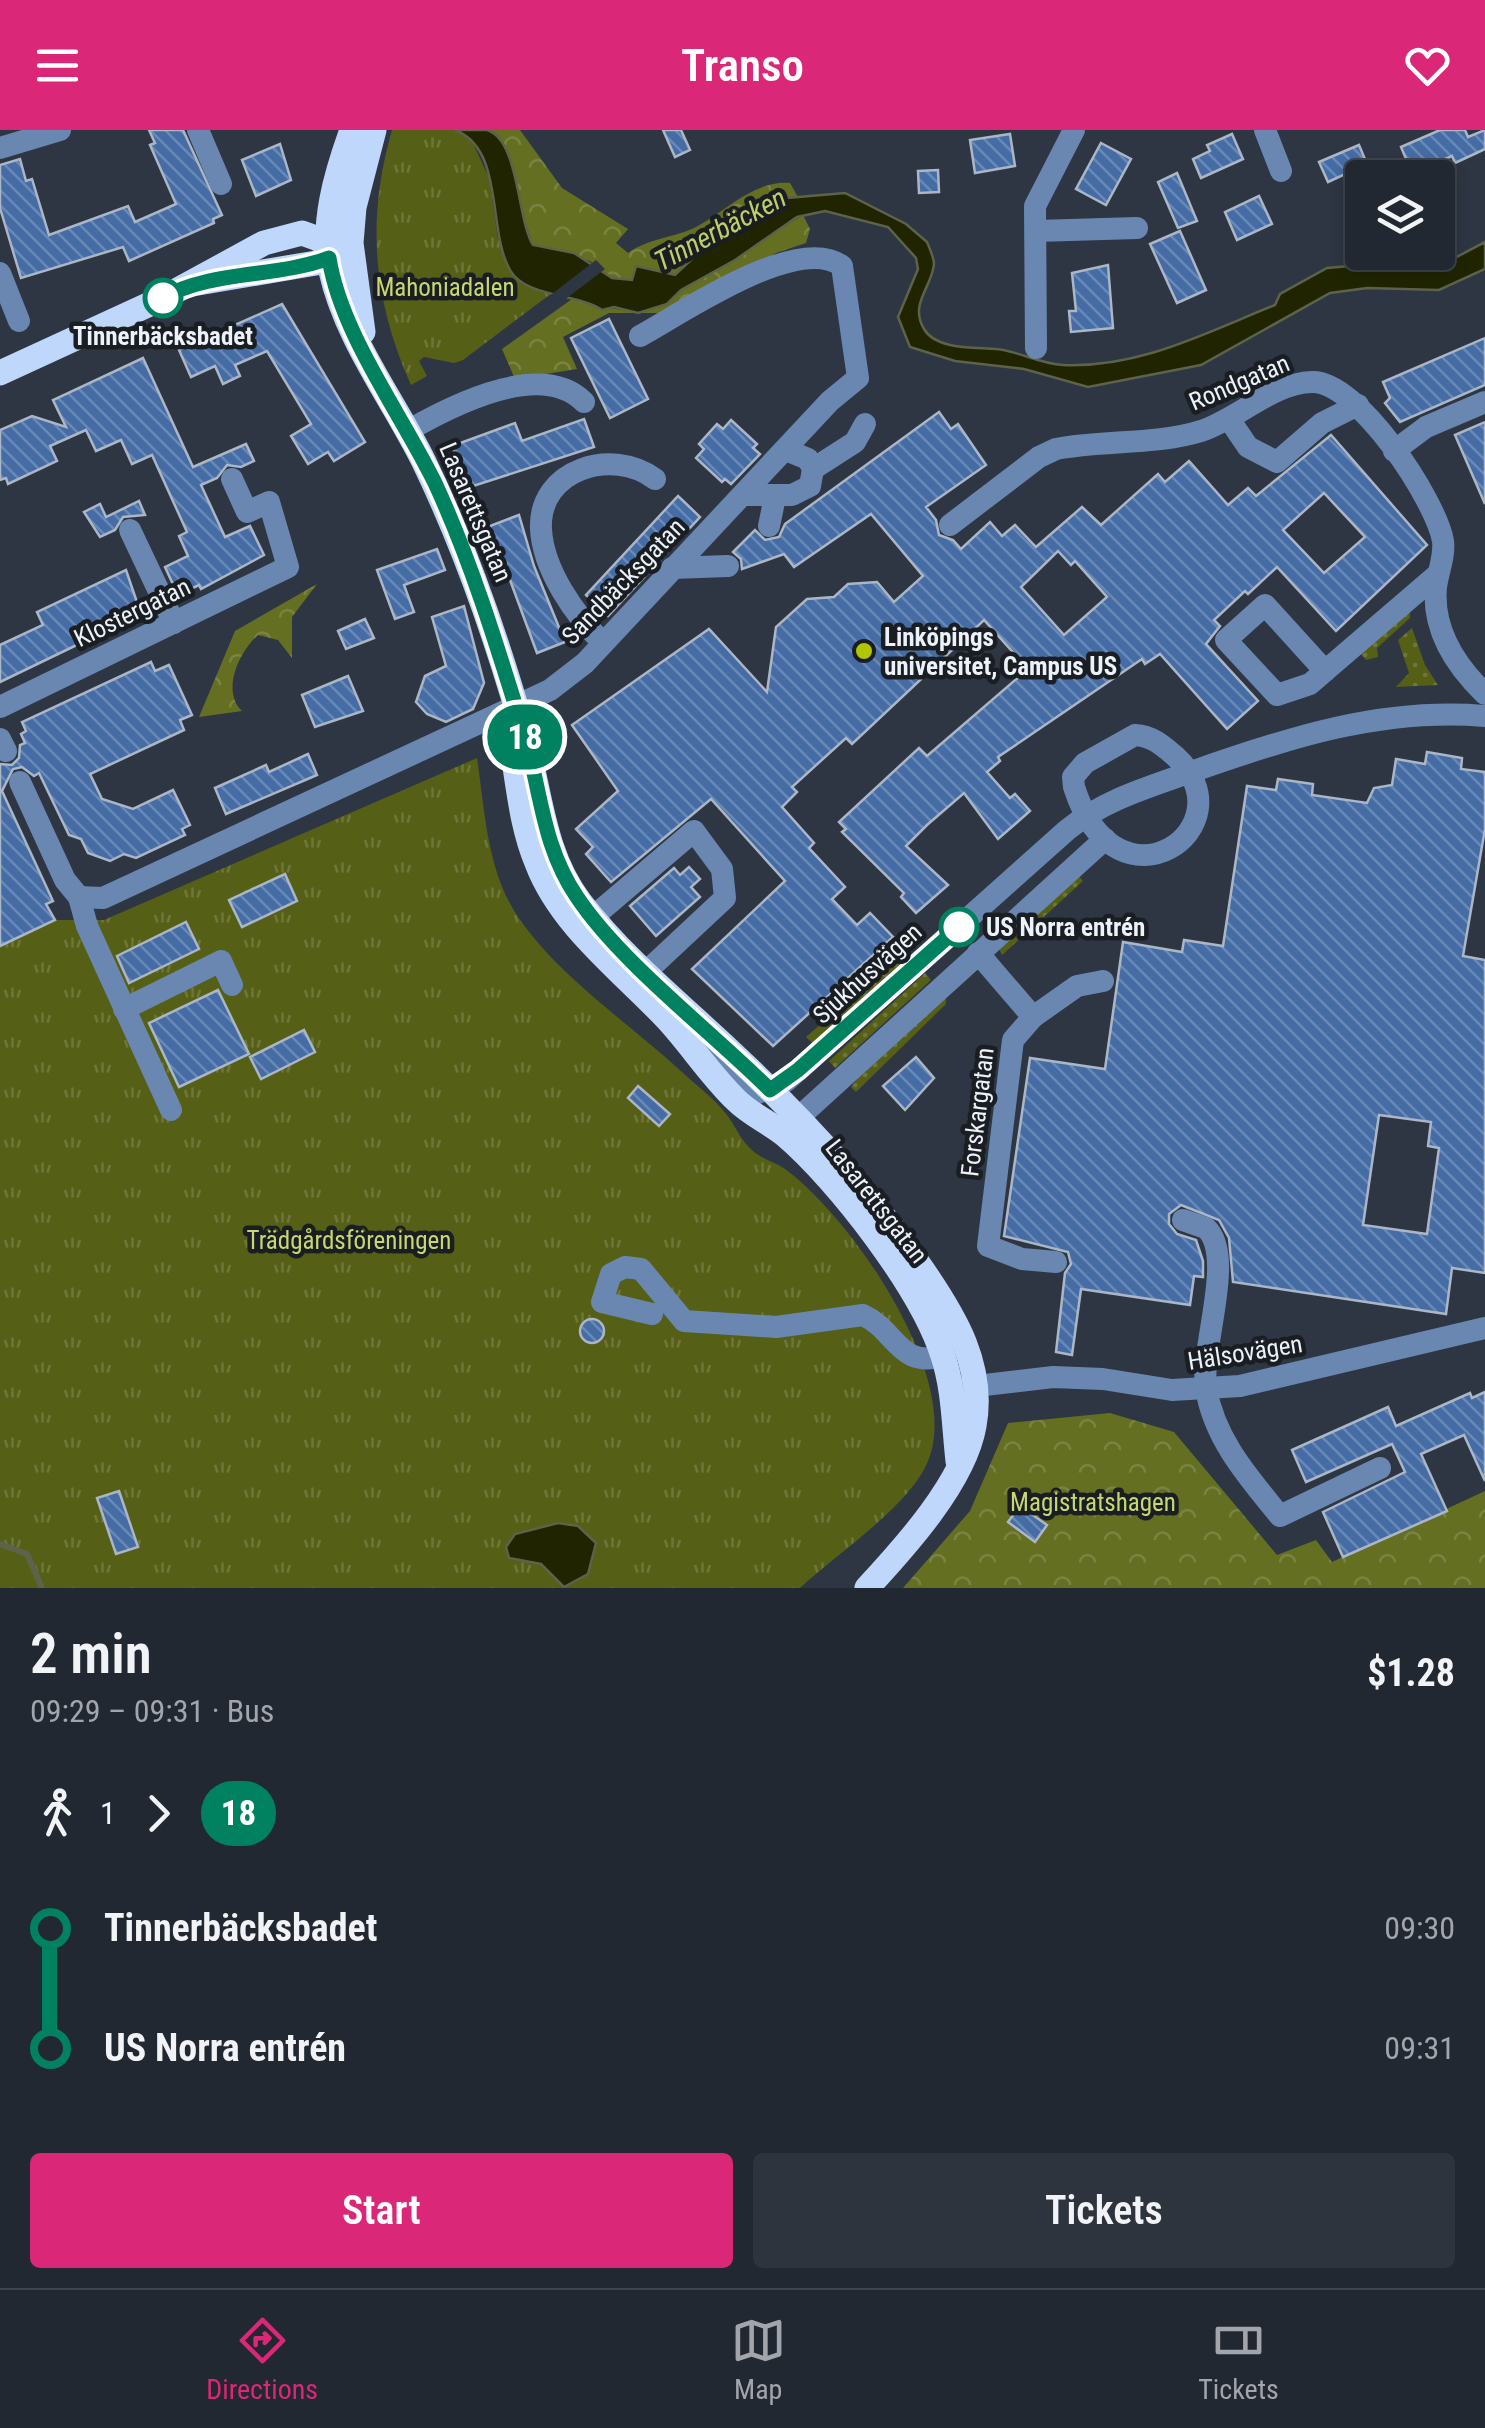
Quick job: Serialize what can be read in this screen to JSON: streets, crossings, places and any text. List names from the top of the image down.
{
  "streets": {
    "main road": ["Lasarettsgatan"],
    "street": [
      "Rondgatan",
      "Sandbäcksgatan",
      "Klostergatan",
      "Sjukhusvägen",
      "Forskargatan",
      "Hälsovägen"
    ]
  },
  "crossings": [
    ["Lasarettsgatan", "Sandbäcksgatan"],
    ["Lasarettsgatan", "Sjukhusvägen"],
    ["Lasarettsgatan", "Hälsovägen"]
  ],
  "water": ["Tinnerbäcken"],
  "parks": ["Mahoniadalen", "Trädgårdsföreningen", "Magistratshagen"],
  "places": ["Tinnerbäcksbadet", "Linköpings universitet, Campus US", "US Norra entrén"],
  "lines": ["bus line 18"],
  "page": {
    "header": "Transo",
    "on_map": "18",
    "heading": ["2 min", "09:29 – 09:31 · Bus", "$1.28"],
    "legs": ["1", "18"],
    "list": [
      {
        "name": "Tinnerbäcksbadet",
        "value": "09:30"
      },
      {
        "name": "US Norra entrén",
        "value": "09:31"
      }
    ],
    "buttons": ["Start", "Tickets"],
    "tabs": ["Directions", "Map", "Tickets"]
  }
}
